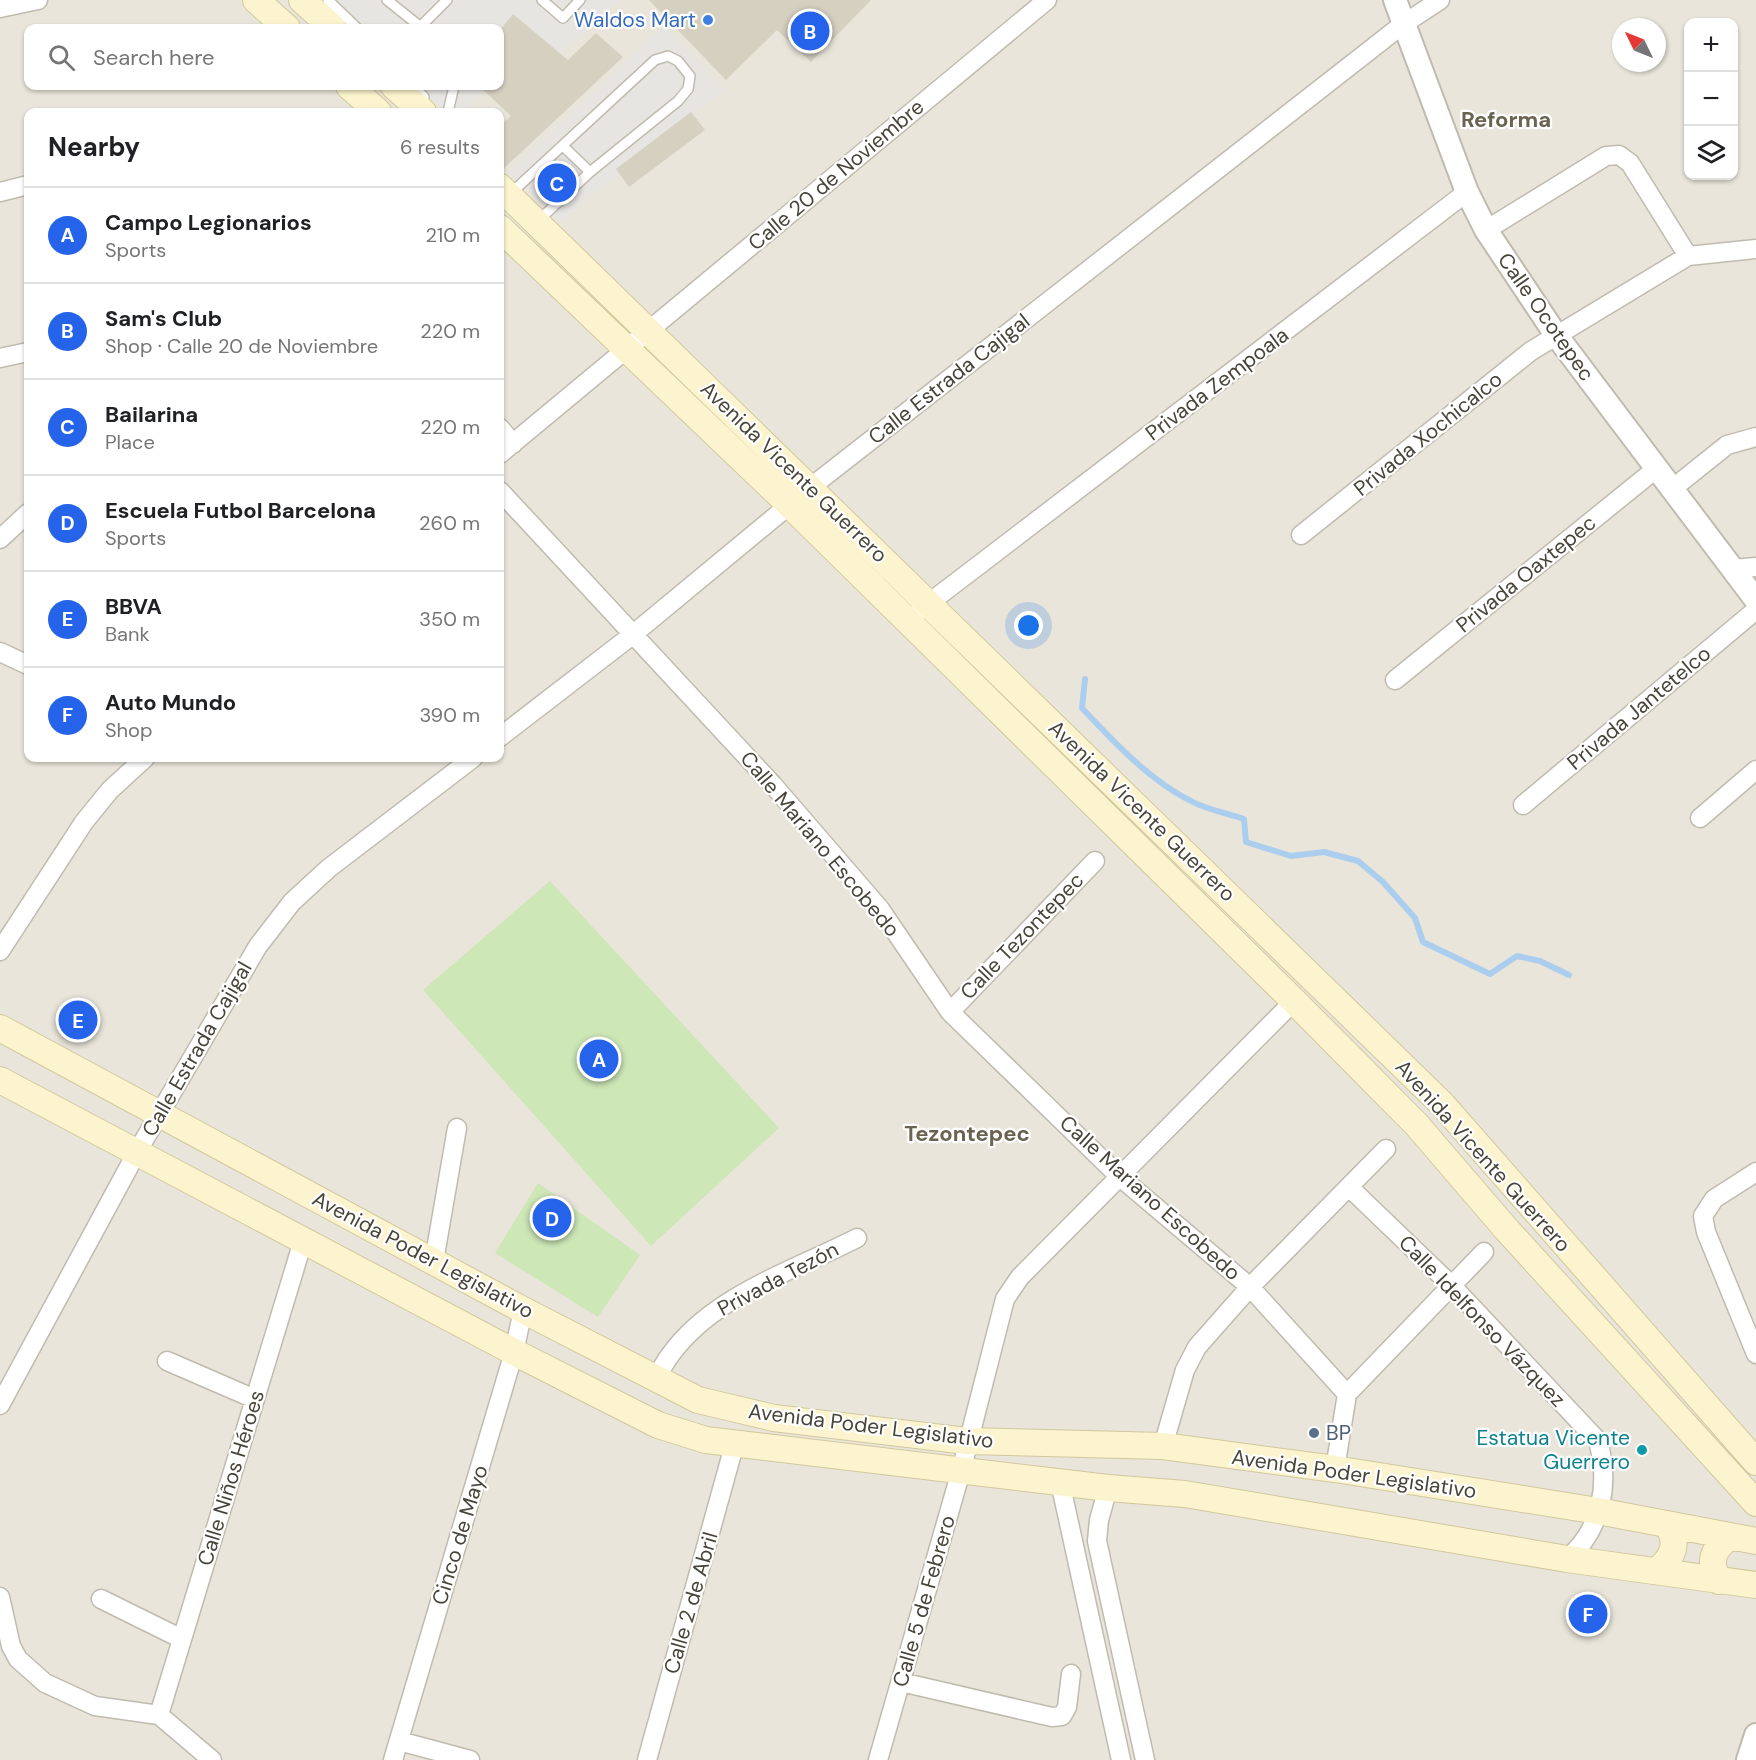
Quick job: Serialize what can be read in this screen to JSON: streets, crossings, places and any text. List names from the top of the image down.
{
  "streets": {
    "main road": ["Avenida Vicente Guerrero", "Avenida Poder Legislativo"],
    "street": [
      "Calle 20 de Noviembre",
      "Calle Ocotepec",
      "Calle Estrada Cajigal",
      "Privada Zempoala",
      "Privada Xochicalco",
      "Privada Oaxtepec",
      "Privada Jantetelco",
      "Calle Mariano Escobedo",
      "Calle Tezontepec",
      "Privada Tezón",
      "Calle Idelfonso Vázquez",
      "Calle Niños Héroes",
      "Cinco de Mayo",
      "Calle 5 de Febrero",
      "Calle 2 de Abril"
    ]
  },
  "crossings": [
    ["Calle 20 de Noviembre", "Avenida Vicente Guerrero"],
    ["Calle Ocotepec", "Calle Estrada Cajigal"],
    ["Calle Ocotepec", "Privada Zempoala"],
    ["Calle Ocotepec", "Privada Xochicalco"],
    ["Calle Ocotepec", "Privada Oaxtepec"],
    ["Calle Estrada Cajigal", "Avenida Vicente Guerrero"],
    ["Calle Estrada Cajigal", "Calle Mariano Escobedo"],
    ["Calle Estrada Cajigal", "Avenida Poder Legislativo"],
    ["Privada Zempoala", "Avenida Vicente Guerrero"],
    ["Avenida Vicente Guerrero", "Calle 5 de Febrero"],
    ["Calle Mariano Escobedo", "Calle Tezontepec"],
    ["Calle Mariano Escobedo", "Calle 5 de Febrero"],
    ["Avenida Poder Legislativo", "Privada Tezón"],
    ["Avenida Poder Legislativo", "Calle Idelfonso Vázquez"],
    ["Avenida Poder Legislativo", "Calle Niños Héroes"],
    ["Avenida Poder Legislativo", "Cinco de Mayo"],
    ["Avenida Poder Legislativo", "Calle 5 de Febrero"],
    ["Avenida Poder Legislativo", "Calle 2 de Abril"]
  ],
  "districts": ["Reforma", "Tezontepec"],
  "places": ["Waldos Mart", "BP", "Estatua Vicente Guerrero"],
  "north": "top left",
  "page": {
    "pins": [
      "B",
      "C",
      "E",
      "A",
      "D",
      "F"
    ],
    "map_buttons": ["+", "−"],
    "search": "Search here",
    "heading": ["Nearby", "6 results"],
    "list": [
      {
        "mark": "A",
        "name": "Campo Legionarios",
        "note": "Sports",
        "value": "210 m"
      },
      {
        "mark": "B",
        "name": "Sam's Club",
        "note": "Shop · Calle 20 de Noviembre",
        "value": "220 m"
      },
      {
        "mark": "C",
        "name": "Bailarina",
        "note": "Place",
        "value": "220 m"
      },
      {
        "mark": "D",
        "name": "Escuela Futbol Barcelona",
        "note": "Sports",
        "value": "260 m"
      },
      {
        "mark": "E",
        "name": "BBVA",
        "note": "Bank",
        "value": "350 m"
      },
      {
        "mark": "F",
        "name": "Auto Mundo",
        "note": "Shop",
        "value": "390 m"
      }
    ]
  }
}
